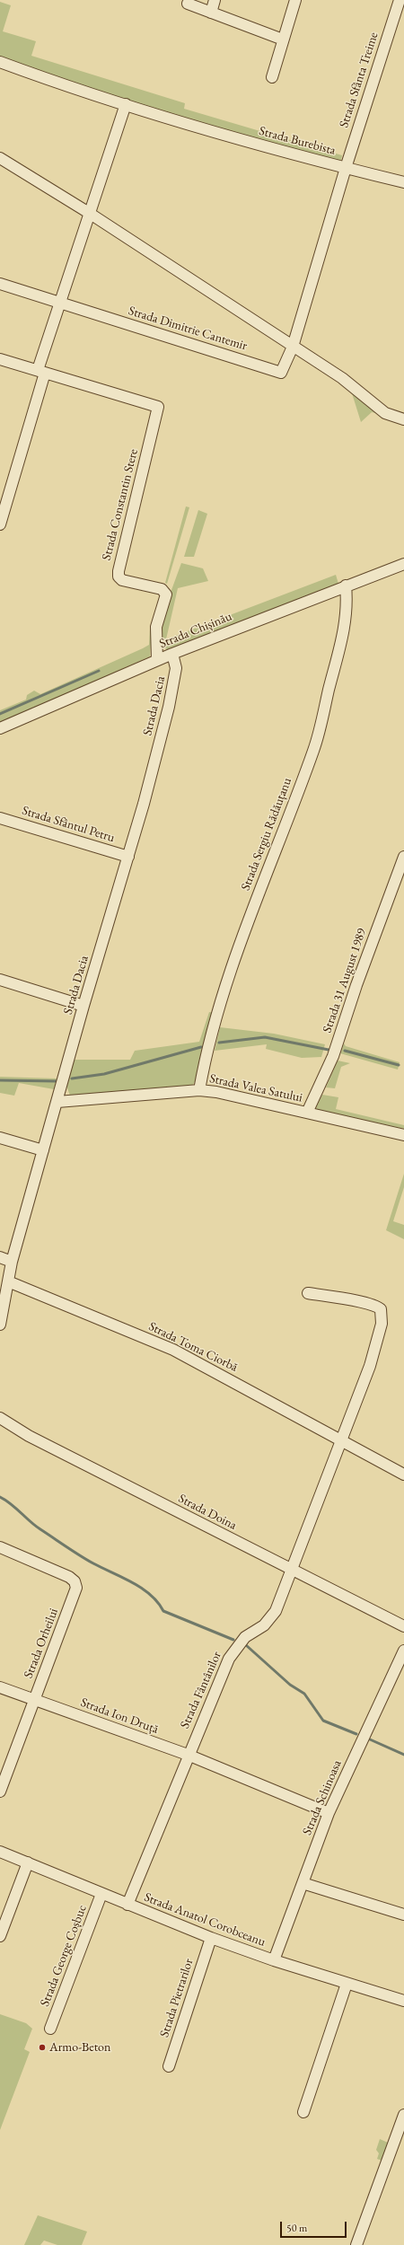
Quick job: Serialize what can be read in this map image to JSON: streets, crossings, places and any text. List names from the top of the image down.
{
  "streets": {
    "street": [
      "Strada Sfânta Treime",
      "Strada Burebista",
      "Strada Dimitrie Cantemir",
      "Strada Constantin Stere",
      "Strada Chișinău",
      "Strada Dacia",
      "Strada Sfântul Petru",
      "Strada Sergiu Rădăuțanu",
      "Strada 31 August 1989",
      "Strada Valea Satului",
      "Strada Toma Ciorbă",
      "Strada Doina",
      "Strada Orheilui",
      "Strada Fântânilor",
      "Strada Ion Druță",
      "Strada Schinoasa",
      "Strada Anatol Corobceanu",
      "Strada George Coșbuc",
      "Strada Pietrarilor"
    ]
  },
  "crossings": [
    ["Strada Sfânta Treime", "Strada Burebista"],
    ["Strada Burebista", "Strada Dimitrie Cantemir"],
    ["Strada Constantin Stere", "Strada Chișinău"],
    ["Strada Chișinău", "Strada Dacia"],
    ["Strada Chișinău", "Strada Sergiu Rădăuțanu"],
    ["Strada Dacia", "Strada Sfântul Petru"],
    ["Strada Dacia", "Strada Valea Satului"],
    ["Strada Dacia", "Strada Toma Ciorbă"],
    ["Strada Sergiu Rădăuțanu", "Strada Valea Satului"],
    ["Strada 31 August 1989", "Strada Valea Satului"],
    ["Strada Toma Ciorbă", "Strada Fântânilor"],
    ["Strada Doina", "Strada Fântânilor"],
    ["Strada Orheilui", "Strada Ion Druță"],
    ["Strada Fântânilor", "Strada Ion Druță"],
    ["Strada Fântânilor", "Strada Anatol Corobceanu"],
    ["Strada Ion Druță", "Strada Schinoasa"],
    ["Strada Schinoasa", "Strada Anatol Corobceanu"],
    ["Strada Anatol Corobceanu", "Strada George Coșbuc"],
    ["Strada Anatol Corobceanu", "Strada Pietrarilor"]
  ],
  "places": ["Armo-Beton"],
  "scale_bar": "50 m"
}
